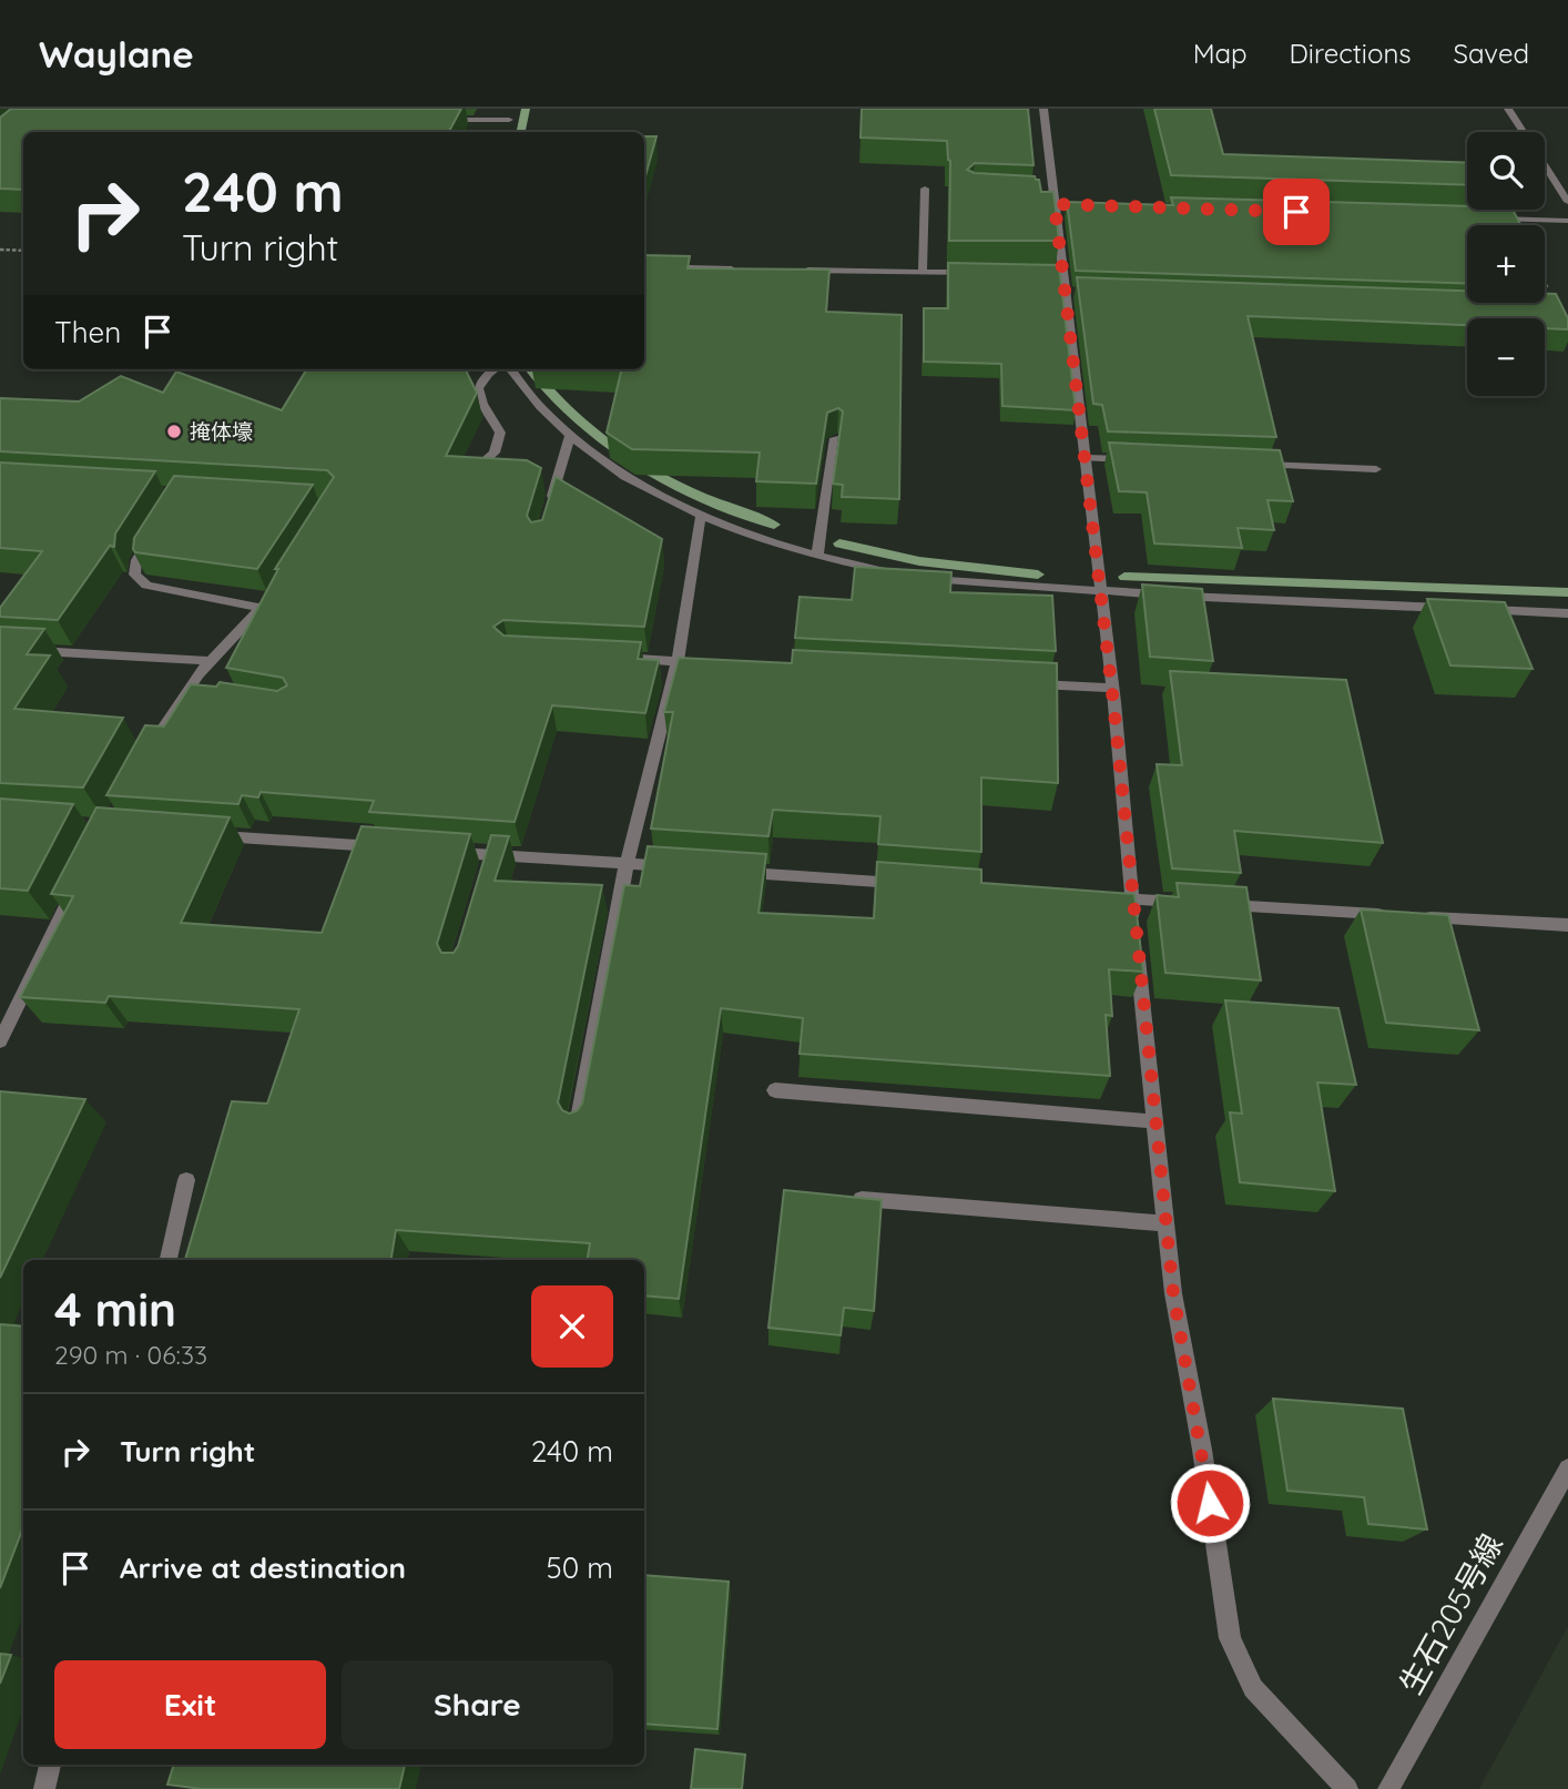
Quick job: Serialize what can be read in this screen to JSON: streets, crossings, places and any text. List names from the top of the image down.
{
  "streets": {
    "street": ["生石205号線"]
  },
  "places": ["掩体壕"],
  "page": {
    "header": "Waylane",
    "nav": ["Map", "Directions", "Saved"],
    "map_buttons": ["+", "−"],
    "turn": ["240 m", "Turn right"],
    "then": "Then",
    "heading": ["4 min", "290 m · 06:33"],
    "list": [
      {
        "name": "Turn right",
        "value": "240 m"
      },
      {
        "name": "Arrive at destination",
        "value": "50 m"
      }
    ],
    "buttons": ["Exit", "Share"]
  }
}
